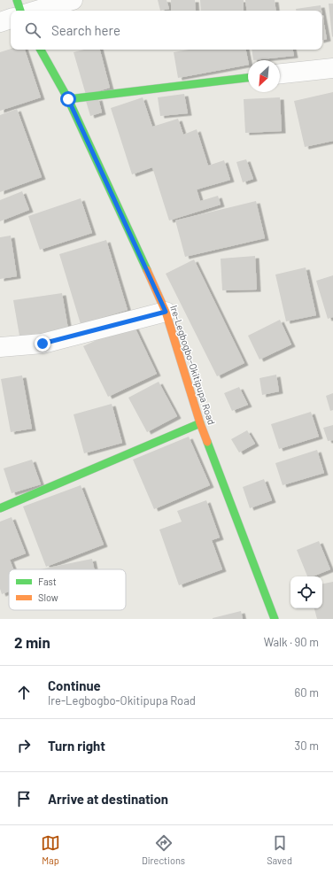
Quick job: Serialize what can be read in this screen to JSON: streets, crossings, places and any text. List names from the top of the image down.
{
  "streets": {
    "street": ["Ire-Legbogbo-Okitipupa Road"]
  },
  "legend": ["Fast", "Slow"],
  "north": "bottom left",
  "page": {
    "search": "Search here",
    "heading": ["2 min", "Walk · 90 m"],
    "list": [
      ["Continue", "Ire-Legbogbo-Okitipupa Road", "60 m"],
      ["Turn right", "30 m"],
      "Arrive at destination"
    ],
    "nav": ["Map", "Directions", "Saved"]
  }
}
